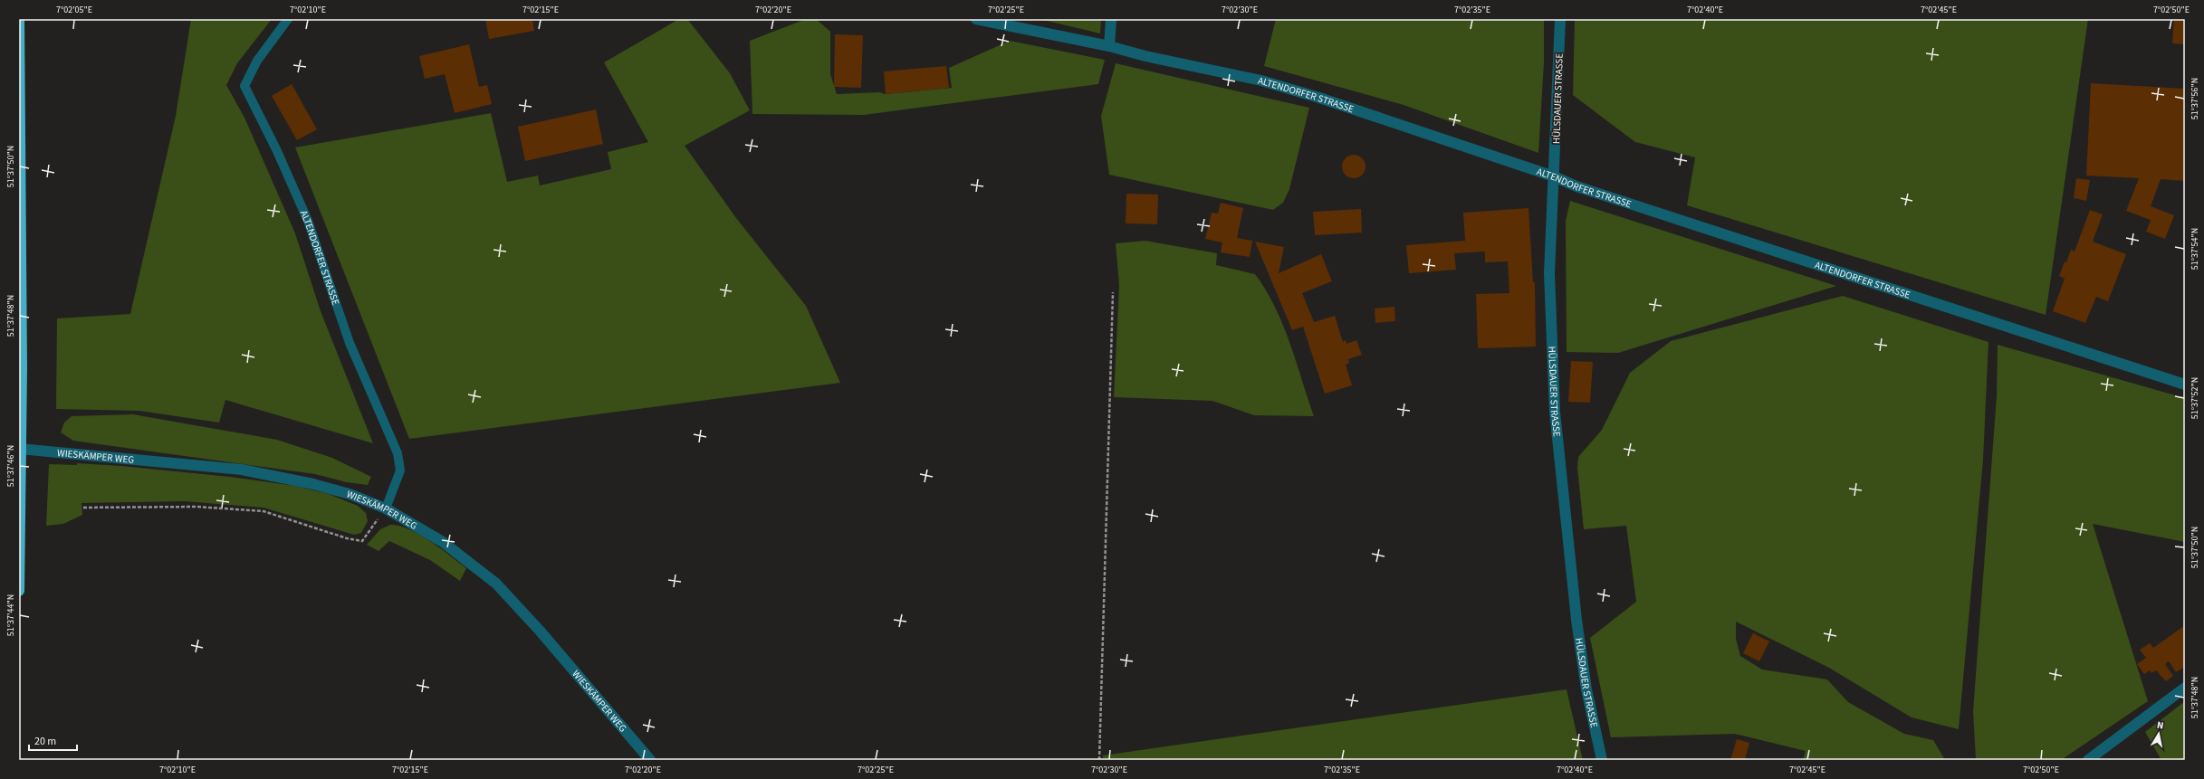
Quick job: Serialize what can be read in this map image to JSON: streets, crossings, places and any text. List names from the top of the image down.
{
  "streets": {
    "street": ["ALTENDORFER STRASSE", "HÜLSDAUER STRASSE", "WIESKÄMPER WEG"]
  },
  "crossings": [
    ["ALTENDORFER STRASSE", "HÜLSDAUER STRASSE"],
    ["ALTENDORFER STRASSE", "WIESKÄMPER WEG"]
  ],
  "scale_bar": "20 m",
  "north": "top",
  "coordinates": [
    "7°02'05\"E",
    "7°02'10\"E",
    "7°02'15\"E",
    "7°02'20\"E",
    "7°02'25\"E",
    "7°02'30\"E",
    "7°02'35\"E",
    "7°02'40\"E",
    "7°02'45\"E",
    "7°02'50\"E",
    "51°37'56\"N",
    "51°37'50\"N",
    "51°37'54\"N",
    "51°37'48\"N",
    "51°37'52\"N",
    "51°37'46\"N",
    "51°37'44\"N"
  ]
}
